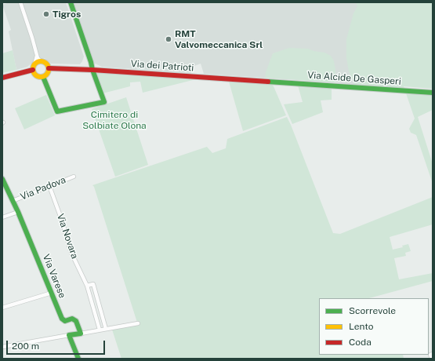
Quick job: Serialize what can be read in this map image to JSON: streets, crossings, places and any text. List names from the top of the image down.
{
  "streets": {
    "street": [
      "Via dei Patrioti",
      "Via Alcide De Gasperi",
      "Via Padova",
      "Via Novara",
      "Via Varese"
    ]
  },
  "crossings": [
    ["Via dei Patrioti", "Via Alcide De Gasperi"],
    ["Via Padova", "Via Novara"],
    ["Via Padova", "Via Varese"]
  ],
  "parks": ["Cimitero di Solbiate Olona"],
  "places": ["Tigros", "RMT Valvomeccanica Srl"],
  "legend": ["Scorrevole", "Lento", "Coda"],
  "scale_bar": "200 m"
}
